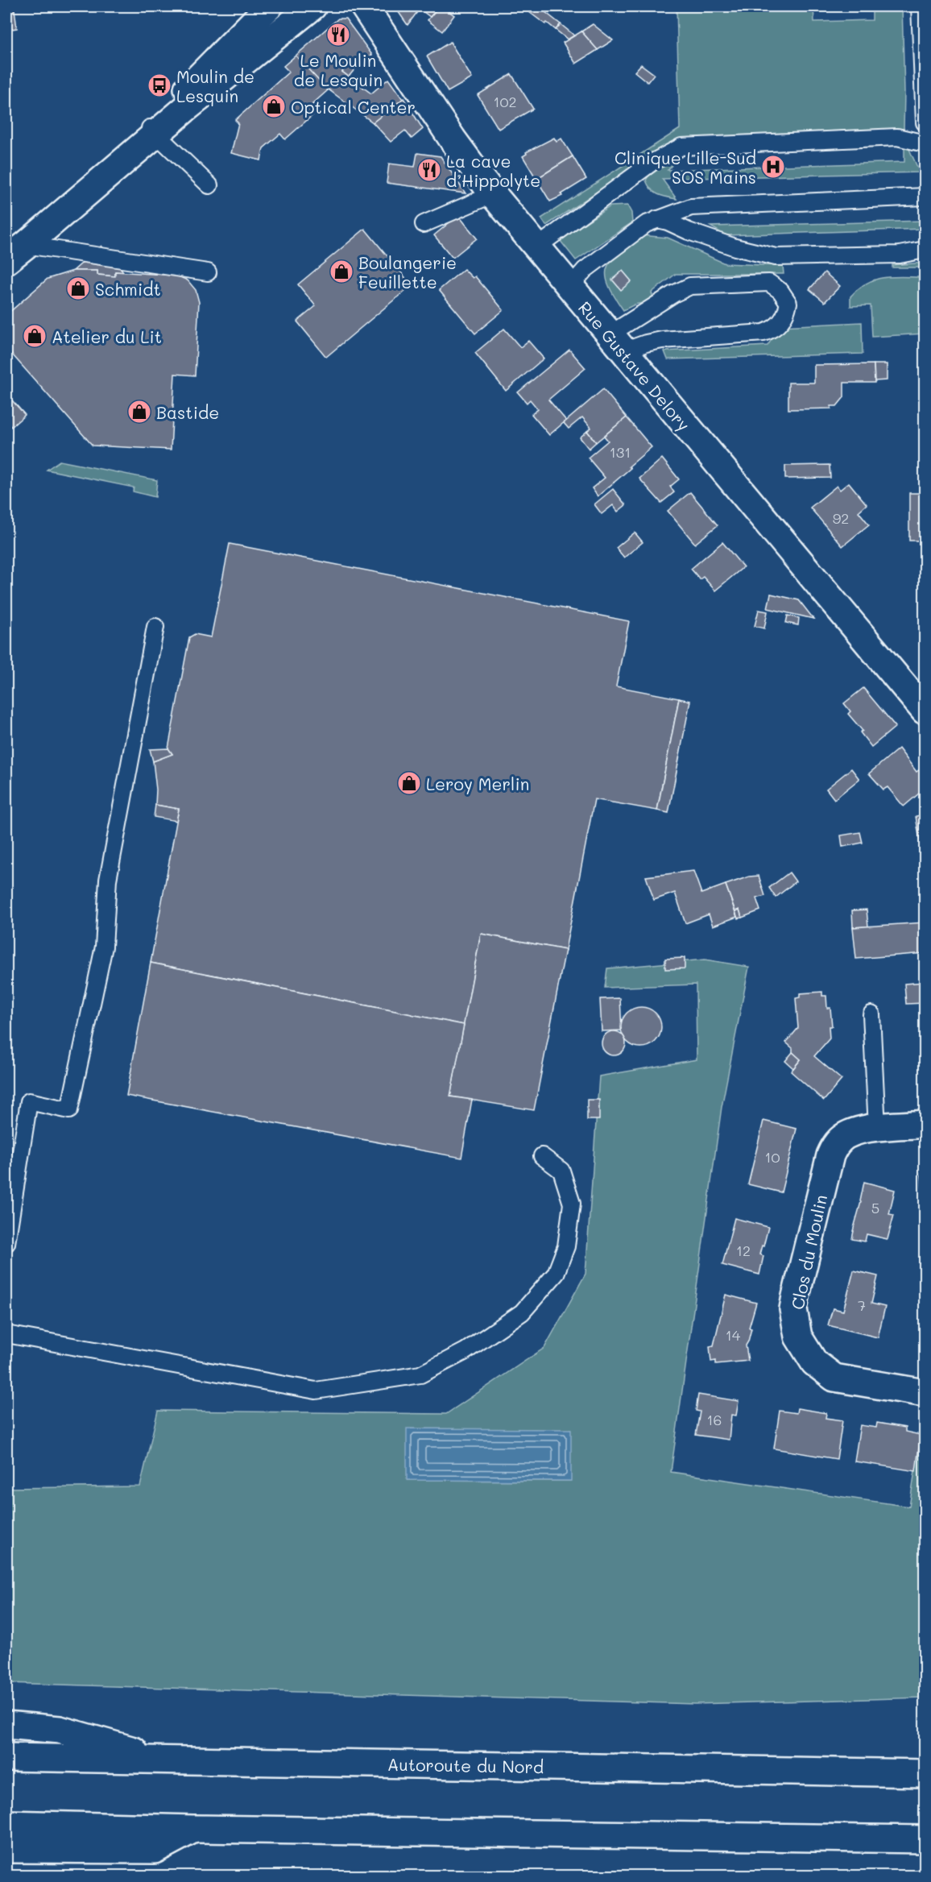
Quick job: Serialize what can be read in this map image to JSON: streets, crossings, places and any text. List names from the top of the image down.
{
  "streets": {
    "main road": ["Rue Gustave Delory", "Clos du Moulin", "Autoroute du Nord"]
  },
  "places": {
    "restaurant": ["Le Moulin de Lesquin", "La cave d’Hippolyte"],
    "bus stop": ["Moulin de Lesquin"],
    "shop": [
      "Optical Center",
      "Boulangerie Feuillette",
      "Schmidt",
      "Atelier du Lit",
      "Bastide",
      "Leroy Merlin"
    ],
    "hospital": ["Clinique Lille-Sud SOS Mains"]
  },
  "house_numbers": [
    "102",
    "131",
    "92",
    "10",
    "5",
    "12",
    "7",
    "14",
    "16"
  ]
}
